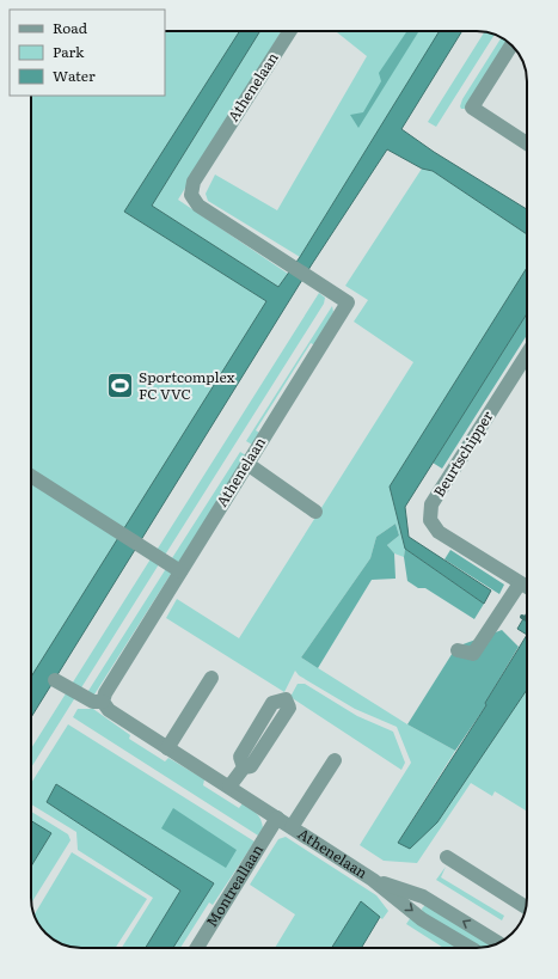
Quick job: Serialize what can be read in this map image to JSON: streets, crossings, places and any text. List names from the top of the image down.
{
  "streets": {
    "street": ["Athenelaan", "Beurtschipper", "Montreallaan"]
  },
  "crossings": [
    ["Athenelaan", "Montreallaan"]
  ],
  "places": {
    "sports": ["Sportcomplex FC VVC"]
  },
  "legend": ["Road", "Park", "Water"]
}
